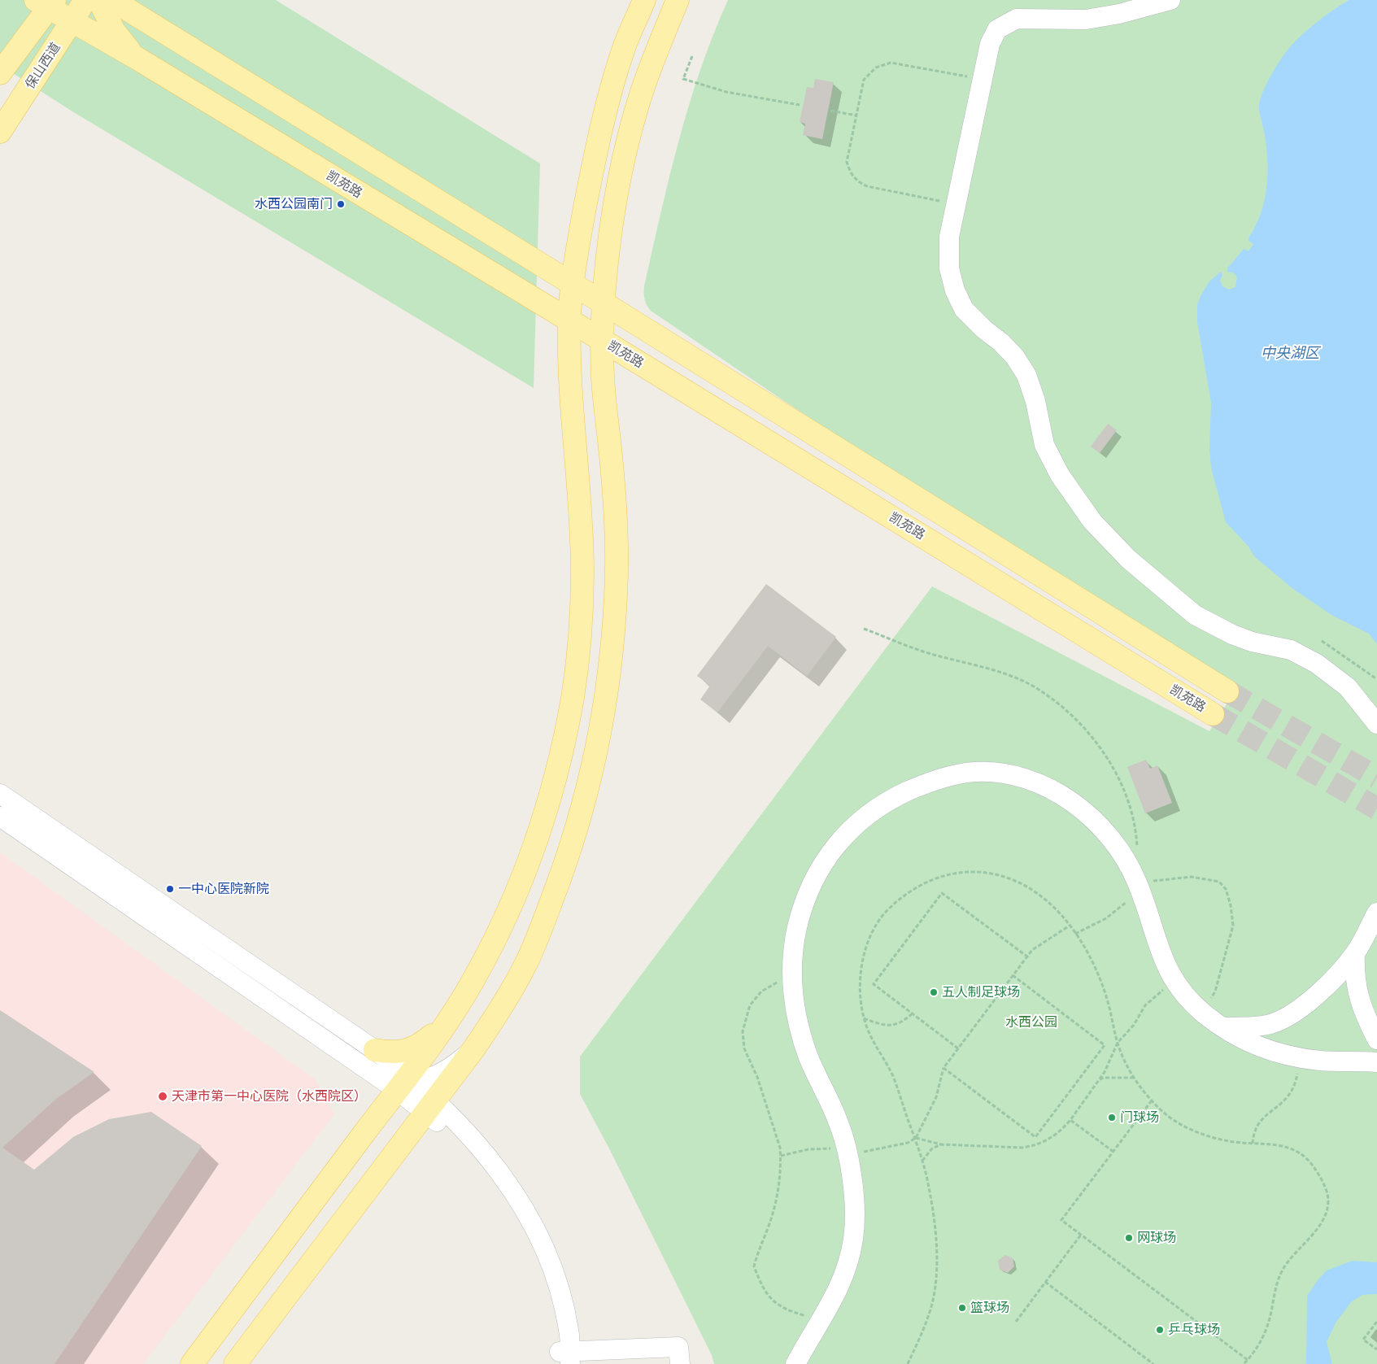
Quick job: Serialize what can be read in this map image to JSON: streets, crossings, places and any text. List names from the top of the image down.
{
  "streets": {
    "main road": ["保山西道", "凯苑路"]
  },
  "crossings": [
    ["保山西道", "凯苑路"]
  ],
  "water": ["中央湖区"],
  "parks": ["水西公园"],
  "places": [
    "水西公园南门",
    "一中心医院新院",
    "五人制足球场",
    "天津市第一中心医院（水西院区）",
    "‌门球场‌",
    "网球场",
    "篮球场",
    "乒乓球场"
  ]
}
